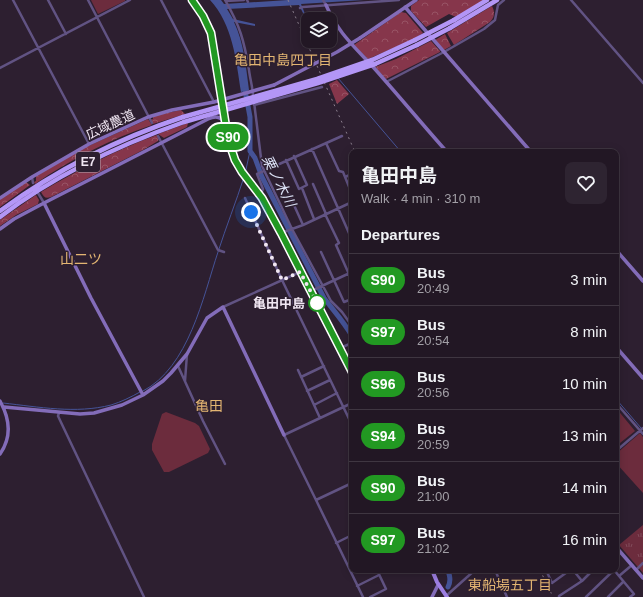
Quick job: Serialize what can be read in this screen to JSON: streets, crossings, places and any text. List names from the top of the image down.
{
  "streets": {
    "highway": ["E7"],
    "street": ["広域農道"]
  },
  "districts": [
    "亀田中島四丁目",
    "山二ツ",
    "亀田",
    "東船場五丁目"
  ],
  "water": ["栗ノ木川"],
  "places": ["亀田中島"],
  "lines": ["bus line S90"],
  "page": {
    "on_map": "S90",
    "heading": [
      ["亀田中島", "Walk · 4 min · 310 m"],
      "Departures"
    ],
    "list": [
      {
        "mark": "S90",
        "name": "Bus",
        "note": "20:49",
        "value": "3 min"
      },
      {
        "mark": "S97",
        "name": "Bus",
        "note": "20:54",
        "value": "8 min"
      },
      {
        "mark": "S96",
        "name": "Bus",
        "note": "20:56",
        "value": "10 min"
      },
      {
        "mark": "S94",
        "name": "Bus",
        "note": "20:59",
        "value": "13 min"
      },
      {
        "mark": "S90",
        "name": "Bus",
        "note": "21:00",
        "value": "14 min"
      },
      {
        "mark": "S97",
        "name": "Bus",
        "note": "21:02",
        "value": "16 min"
      }
    ]
  }
}
